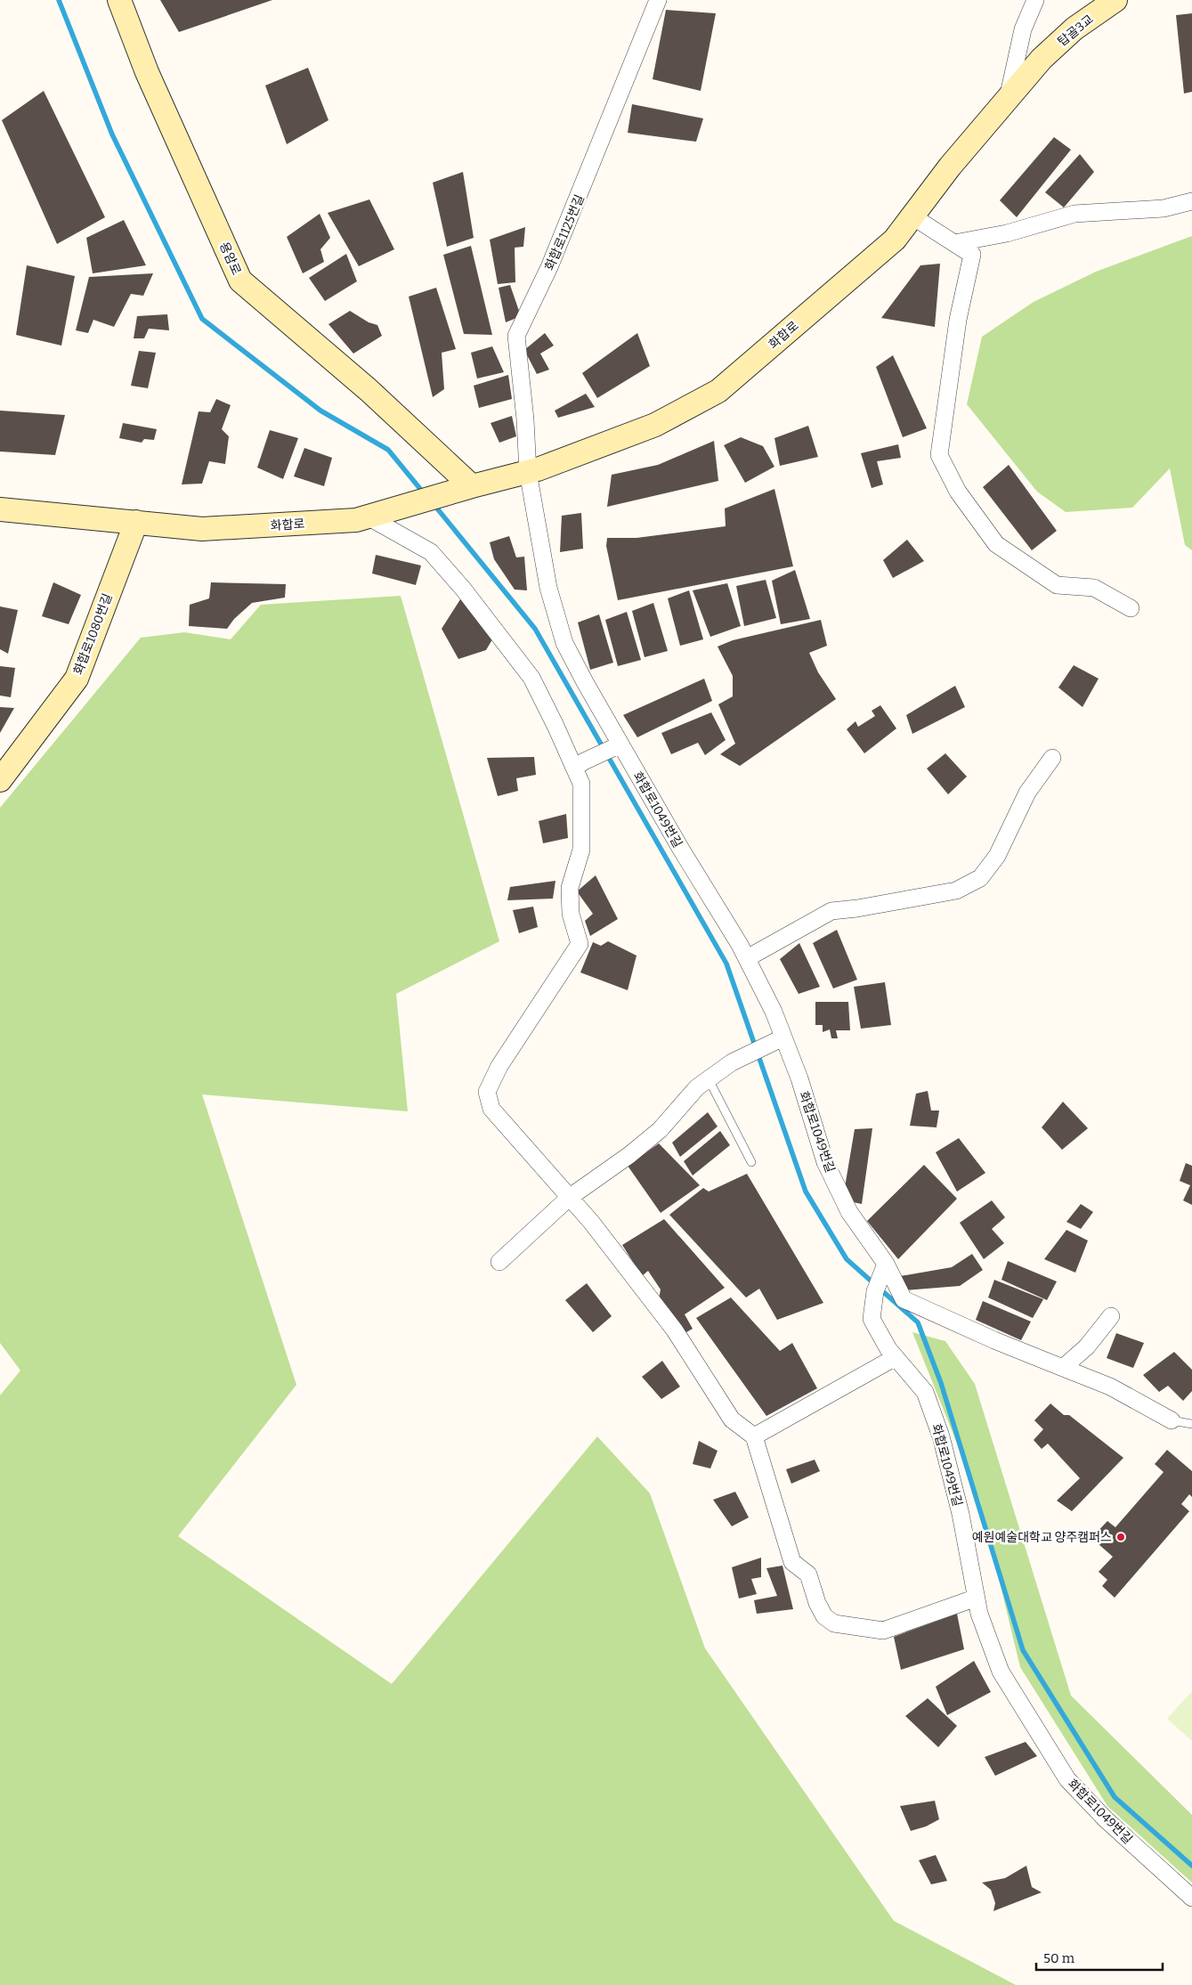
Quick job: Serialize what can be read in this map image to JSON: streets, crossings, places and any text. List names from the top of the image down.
{
  "streets": {
    "main road": [
      "탑골3교",
      "용암로",
      "화합로",
      "화합로1080번길"
    ],
    "street": ["화합로1125번길", "화합로1049번길"]
  },
  "crossings": [
    ["탑골3교", "화합로"],
    ["화합로1125번길", "화합로"],
    ["화합로1125번길", "화합로1049번길"],
    ["용암로", "화합로"],
    ["화합로", "화합로1080번길"],
    ["화합로", "화합로1049번길"]
  ],
  "places": ["예원예술대학교 양주캠퍼스"],
  "scale_bar": "50 m"
}
